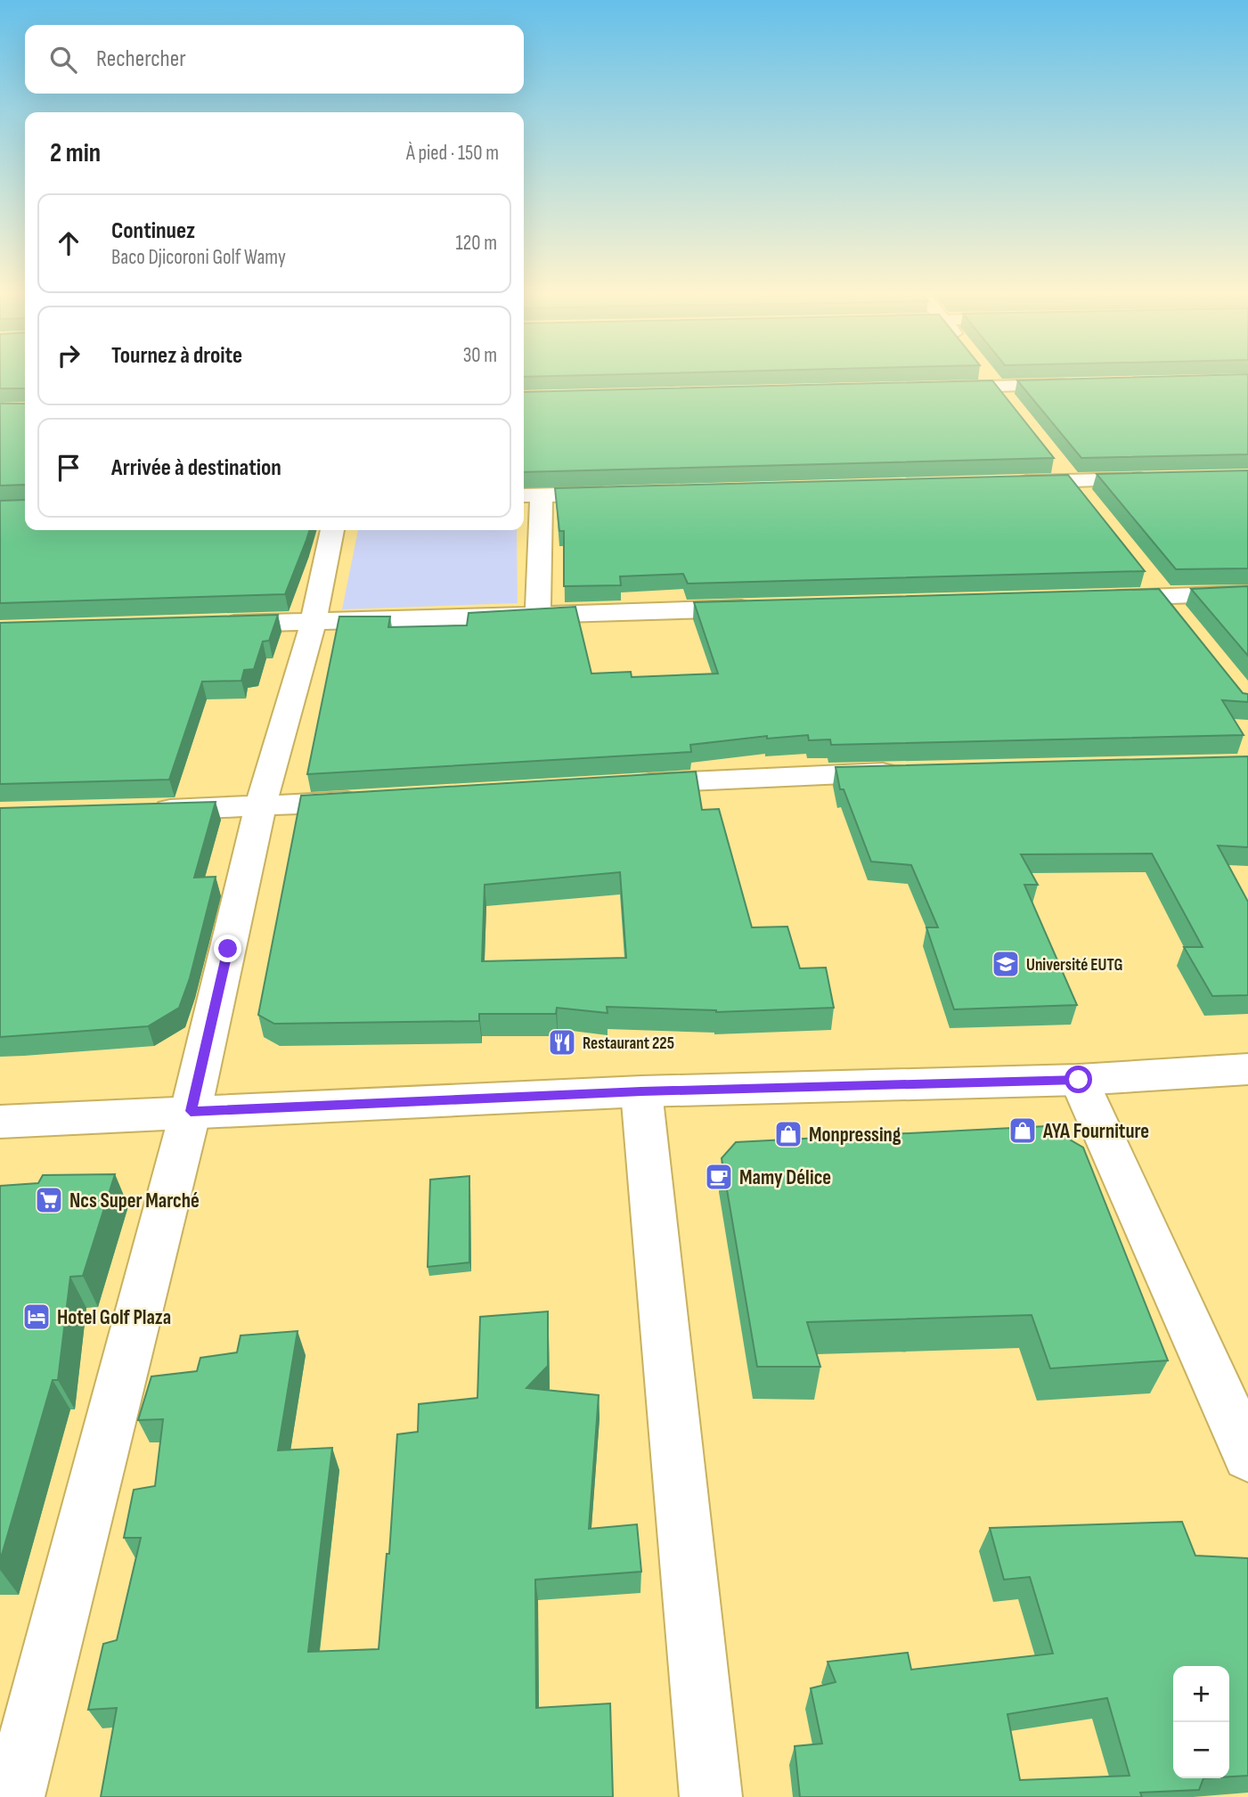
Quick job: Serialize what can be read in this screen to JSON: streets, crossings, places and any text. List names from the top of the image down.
{
  "places": {
    "school or university": ["Université EUTG"],
    "restaurant": ["Restaurant 225"],
    "shop": ["AYA Fourniture", "Monpressing"],
    "cafe": ["Mamy Délice"],
    "supermarket": ["Ncs Super Marché"],
    "hotel": ["Hotel Golf Plaza"]
  },
  "page": {
    "search": "Rechercher",
    "heading": ["2 min", "À pied · 150 m"],
    "list": [
      ["Continuez", "Baco Djicoroni Golf Wamy", "120 m"],
      ["Tournez à droite", "30 m"],
      "Arrivée à destination"
    ],
    "map_buttons": ["+", "−"]
  }
}
